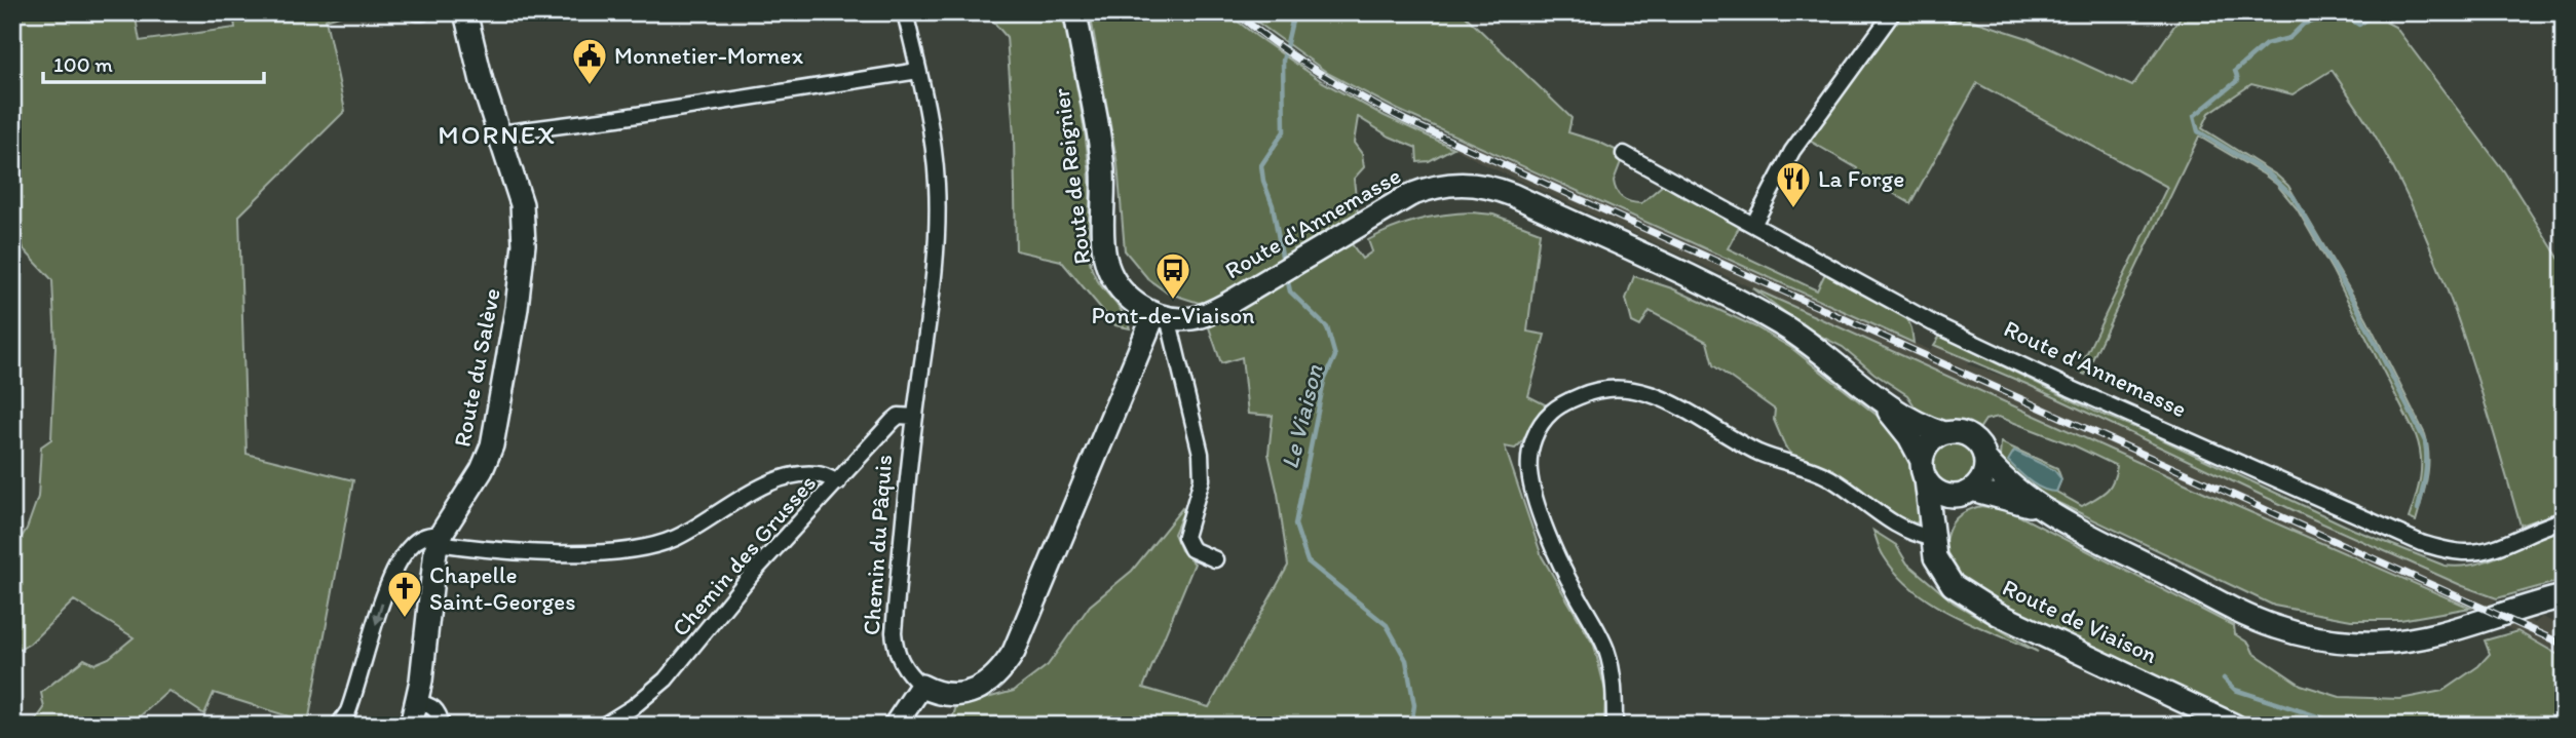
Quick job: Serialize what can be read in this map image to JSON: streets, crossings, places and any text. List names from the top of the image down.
{
  "streets": {
    "main road": [
      "Route de Reignier",
      "Route d'Annemasse",
      "Route du Salève",
      "Route de Viaison"
    ],
    "street": ["Chemin du Pâquis", "Chemin des Grusses"]
  },
  "crossings": [
    ["Route de Reignier", "Route d'Annemasse"],
    ["Route d'Annemasse", "Route de Viaison"],
    ["Chemin du Pâquis", "Chemin des Grusses"]
  ],
  "districts": ["MORNEX"],
  "water": ["Le Viaison"],
  "places": {
    "public building": ["Monnetier-Mornex"],
    "restaurant": ["La Forge"],
    "bus stop": ["Pont-de-Viaison"],
    "church": ["Chapelle Saint-Georges"]
  },
  "scale_bar": "100 m"
}
